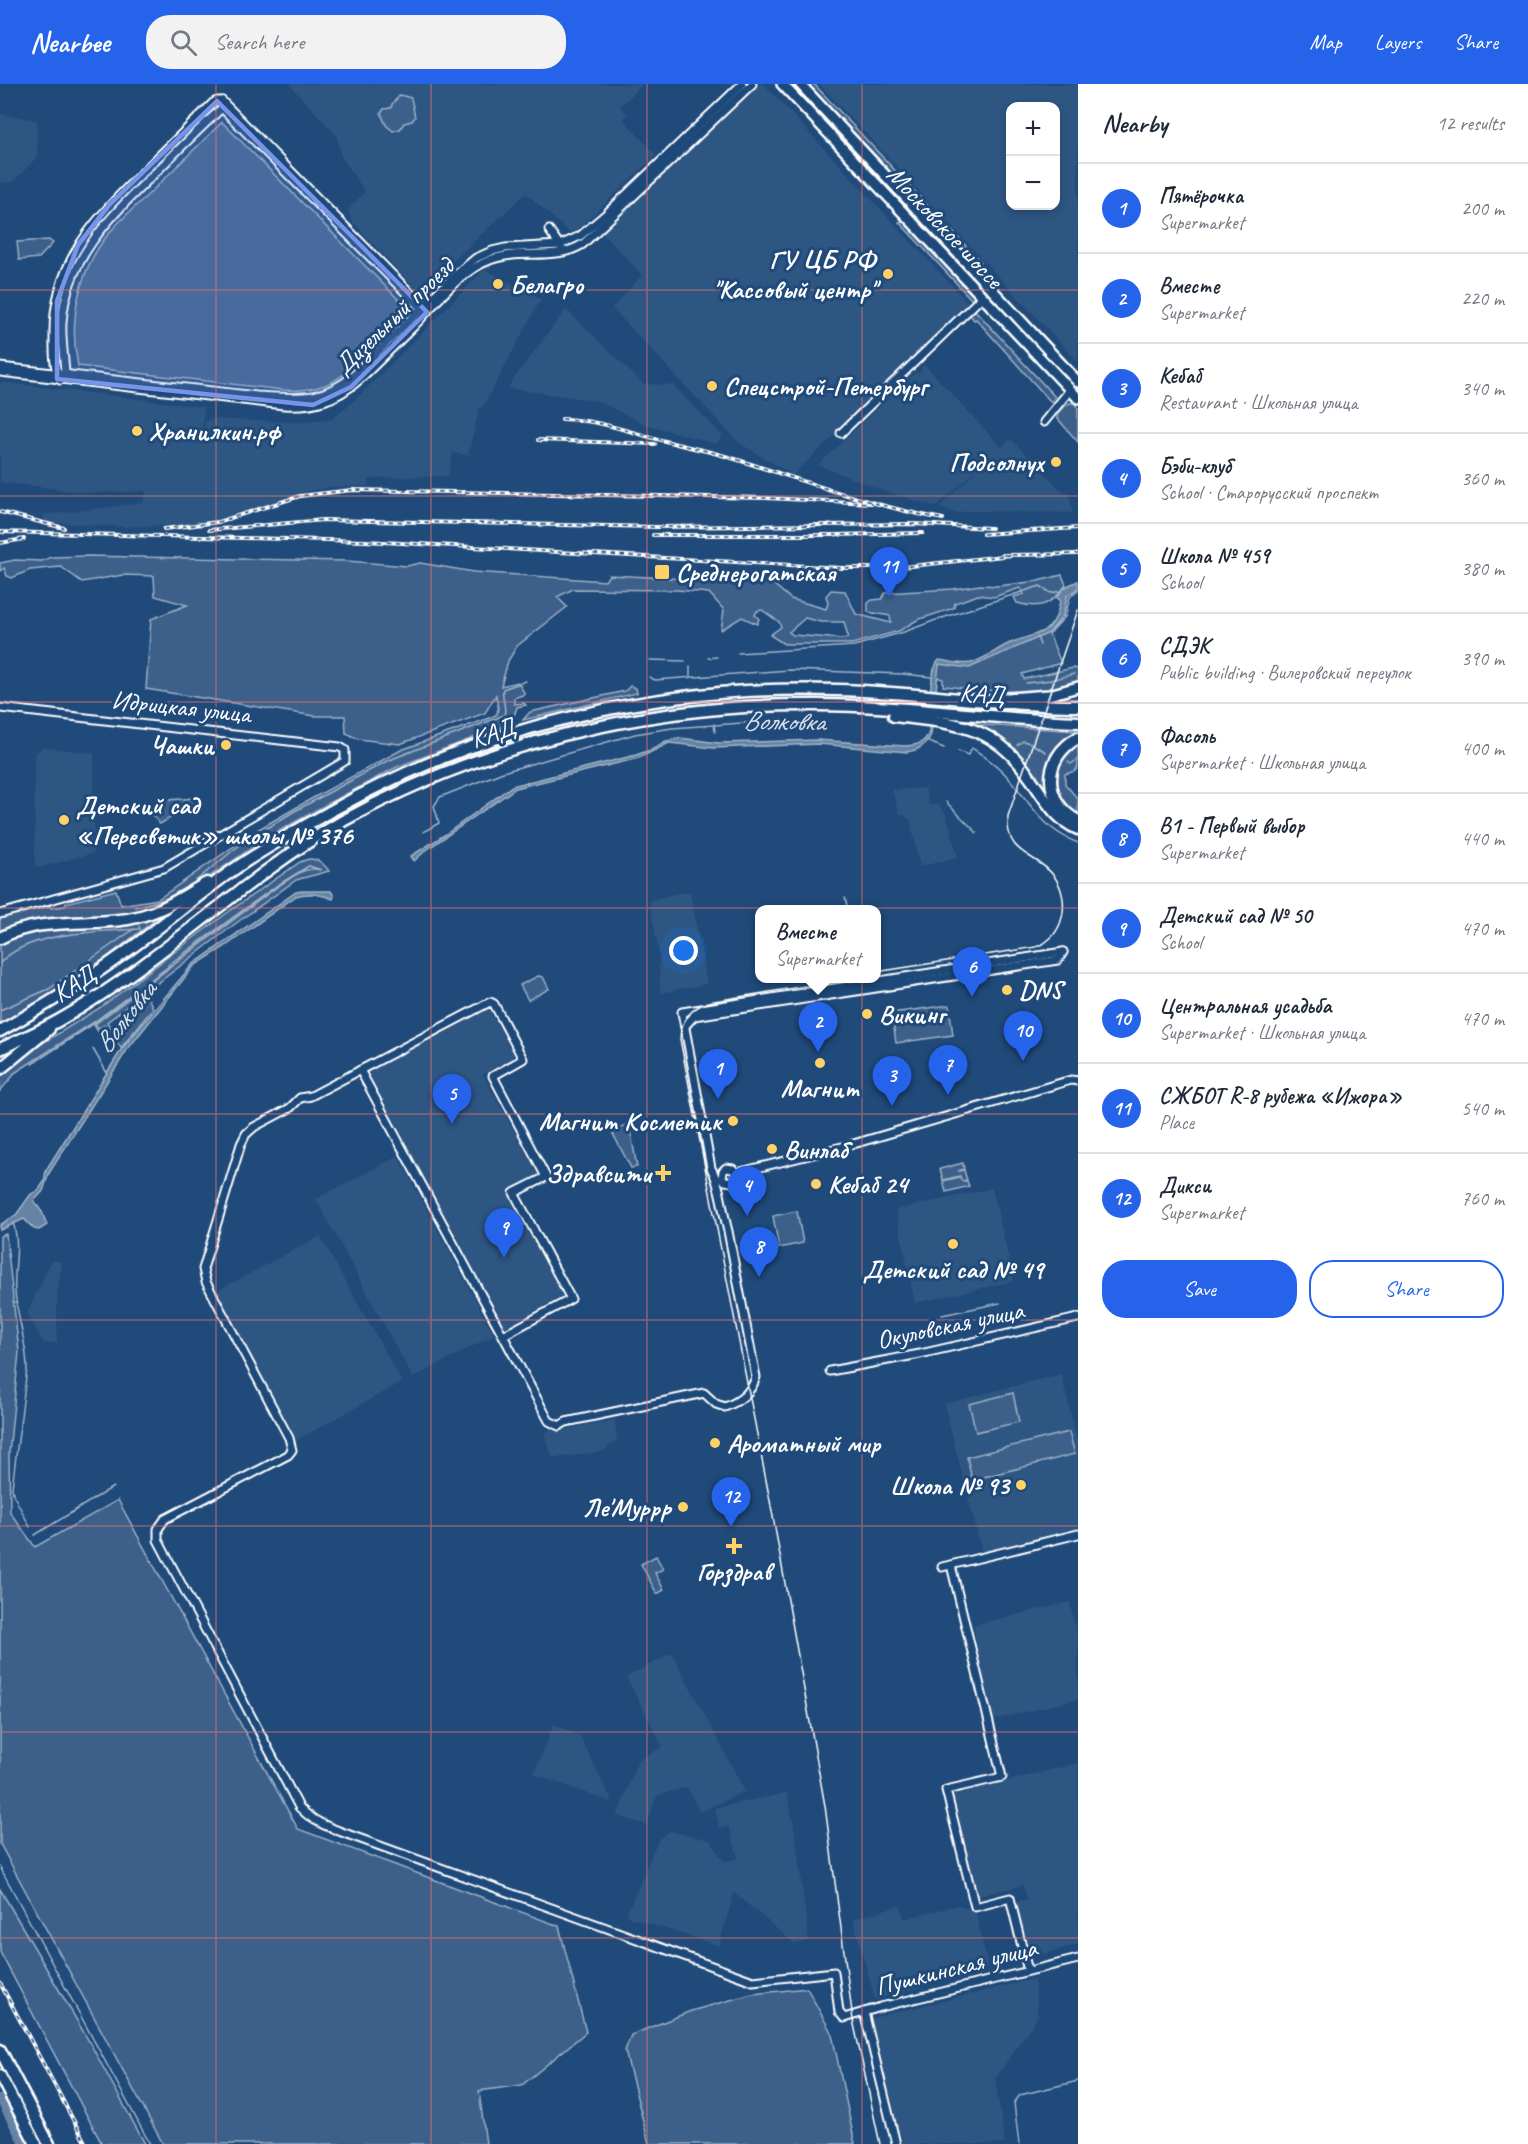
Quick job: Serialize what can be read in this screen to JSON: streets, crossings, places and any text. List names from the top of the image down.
{
  "streets": {
    "highway": ["КАД"],
    "main road": ["Московское шоссе"],
    "street": [
      "Дизельный проезд",
      "Идрицкая улица",
      "Окуловская улица",
      "Пушкинская улица"
    ]
  },
  "water": ["Волковка"],
  "places": {
    "other": [
      "ГУ ЦБ РФ \"Кассовый центр\"",
      "Белагро",
      "Спецстрой-Петербург",
      "Хранилкин.рф",
      "Подсолнух",
      "Чашки",
      "Детский сад «Пересветик» школы № 376",
      "DNS",
      "Викинг",
      "Магнит",
      "Магнит Косметик",
      "Винлаб",
      "Кебаб 24",
      "Детский сад № 49",
      "Ароматный мир",
      "Школа № 93",
      "Ле'Муррр"
    ],
    "transit": ["Среднерогатская"],
    "health": ["Здравсити", "Горздрав"]
  },
  "page": {
    "header": "Nearbee",
    "search": "Search here",
    "nav": ["Map", "Layers", "Share"],
    "heading": ["Nearby", "12 results"],
    "map_buttons": ["+", "−"],
    "list": [
      {
        "mark": "1",
        "name": "Пятёрочка",
        "note": "Supermarket",
        "value": "200 m"
      },
      {
        "mark": "2",
        "name": "Вместе",
        "note": "Supermarket",
        "value": "220 m"
      },
      {
        "mark": "3",
        "name": "Кебаб",
        "note": "Restaurant · Школьная улица",
        "value": "340 m"
      },
      {
        "mark": "4",
        "name": "Бэби-клуб",
        "note": "School · Старорусский проспект",
        "value": "360 m"
      },
      {
        "mark": "5",
        "name": "Школа № 459",
        "note": "School",
        "value": "380 m"
      },
      {
        "mark": "6",
        "name": "СДЭК",
        "note": "Public building · Вилеровский переулок",
        "value": "390 m"
      },
      {
        "mark": "7",
        "name": "Фасоль",
        "note": "Supermarket · Школьная улица",
        "value": "400 m"
      },
      {
        "mark": "8",
        "name": "В1 - Первый выбор",
        "note": "Supermarket",
        "value": "440 m"
      },
      {
        "mark": "9",
        "name": "Детский сад № 50",
        "note": "School",
        "value": "470 m"
      },
      {
        "mark": "10",
        "name": "Центральная усадьба",
        "note": "Supermarket · Школьная улица",
        "value": "470 m"
      },
      {
        "mark": "11",
        "name": "СЖБОТ R-8 рубежа «Ижора»",
        "note": "Place",
        "value": "540 m"
      },
      {
        "mark": "12",
        "name": "Дикси",
        "note": "Supermarket",
        "value": "760 m"
      }
    ],
    "pins": [
      "11",
      "6",
      "2",
      "10",
      "7",
      "1",
      "3",
      "5",
      "4",
      "9",
      "8",
      "12"
    ],
    "popup": ["Вместе", "Supermarket"],
    "buttons": ["Save", "Share"]
  }
}
